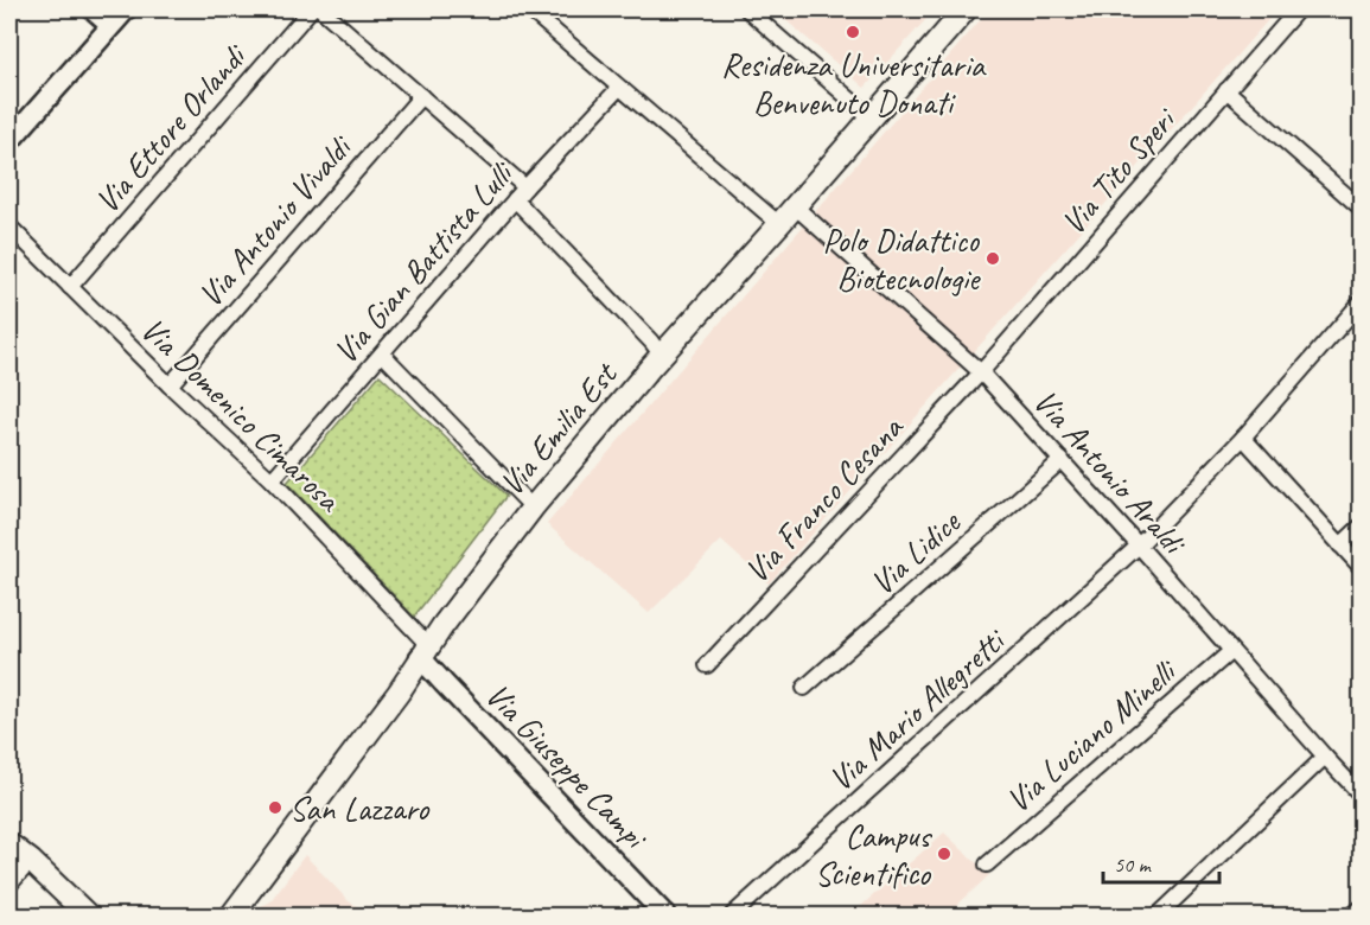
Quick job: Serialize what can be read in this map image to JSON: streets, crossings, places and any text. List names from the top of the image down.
{
  "streets": {
    "main road": ["Via Emilia Est"],
    "street": [
      "Via Ettore Orlandi",
      "Via Tito Speri",
      "Via Antonio Vivaldi",
      "Via Gian Battista Lulli",
      "Via Domenico Cimarosa",
      "Via Antonio Araldi",
      "Via Franco Cesana",
      "Via Lidice",
      "Via Mario Allegretti",
      "Via Luciano Minelli",
      "Via Giuseppe Campi"
    ]
  },
  "crossings": [
    ["Via Ettore Orlandi", "Via Domenico Cimarosa"],
    ["Via Tito Speri", "Via Antonio Araldi"],
    ["Via Tito Speri", "Via Franco Cesana"],
    ["Via Antonio Vivaldi", "Via Domenico Cimarosa"],
    ["Via Gian Battista Lulli", "Via Domenico Cimarosa"],
    ["Via Domenico Cimarosa", "Via Emilia Est"],
    ["Via Domenico Cimarosa", "Via Giuseppe Campi"],
    ["Via Emilia Est", "Via Antonio Araldi"],
    ["Via Emilia Est", "Via Giuseppe Campi"],
    ["Via Antonio Araldi", "Via Franco Cesana"],
    ["Via Antonio Araldi", "Via Lidice"],
    ["Via Antonio Araldi", "Via Mario Allegretti"],
    ["Via Antonio Araldi", "Via Luciano Minelli"]
  ],
  "places": [
    "Residenza Universitaria Benvenuto Donati",
    "Polo Didattico Biotecnologie",
    "San Lazzaro",
    "Campus Scientifico"
  ],
  "scale_bar": "50 m"
}
